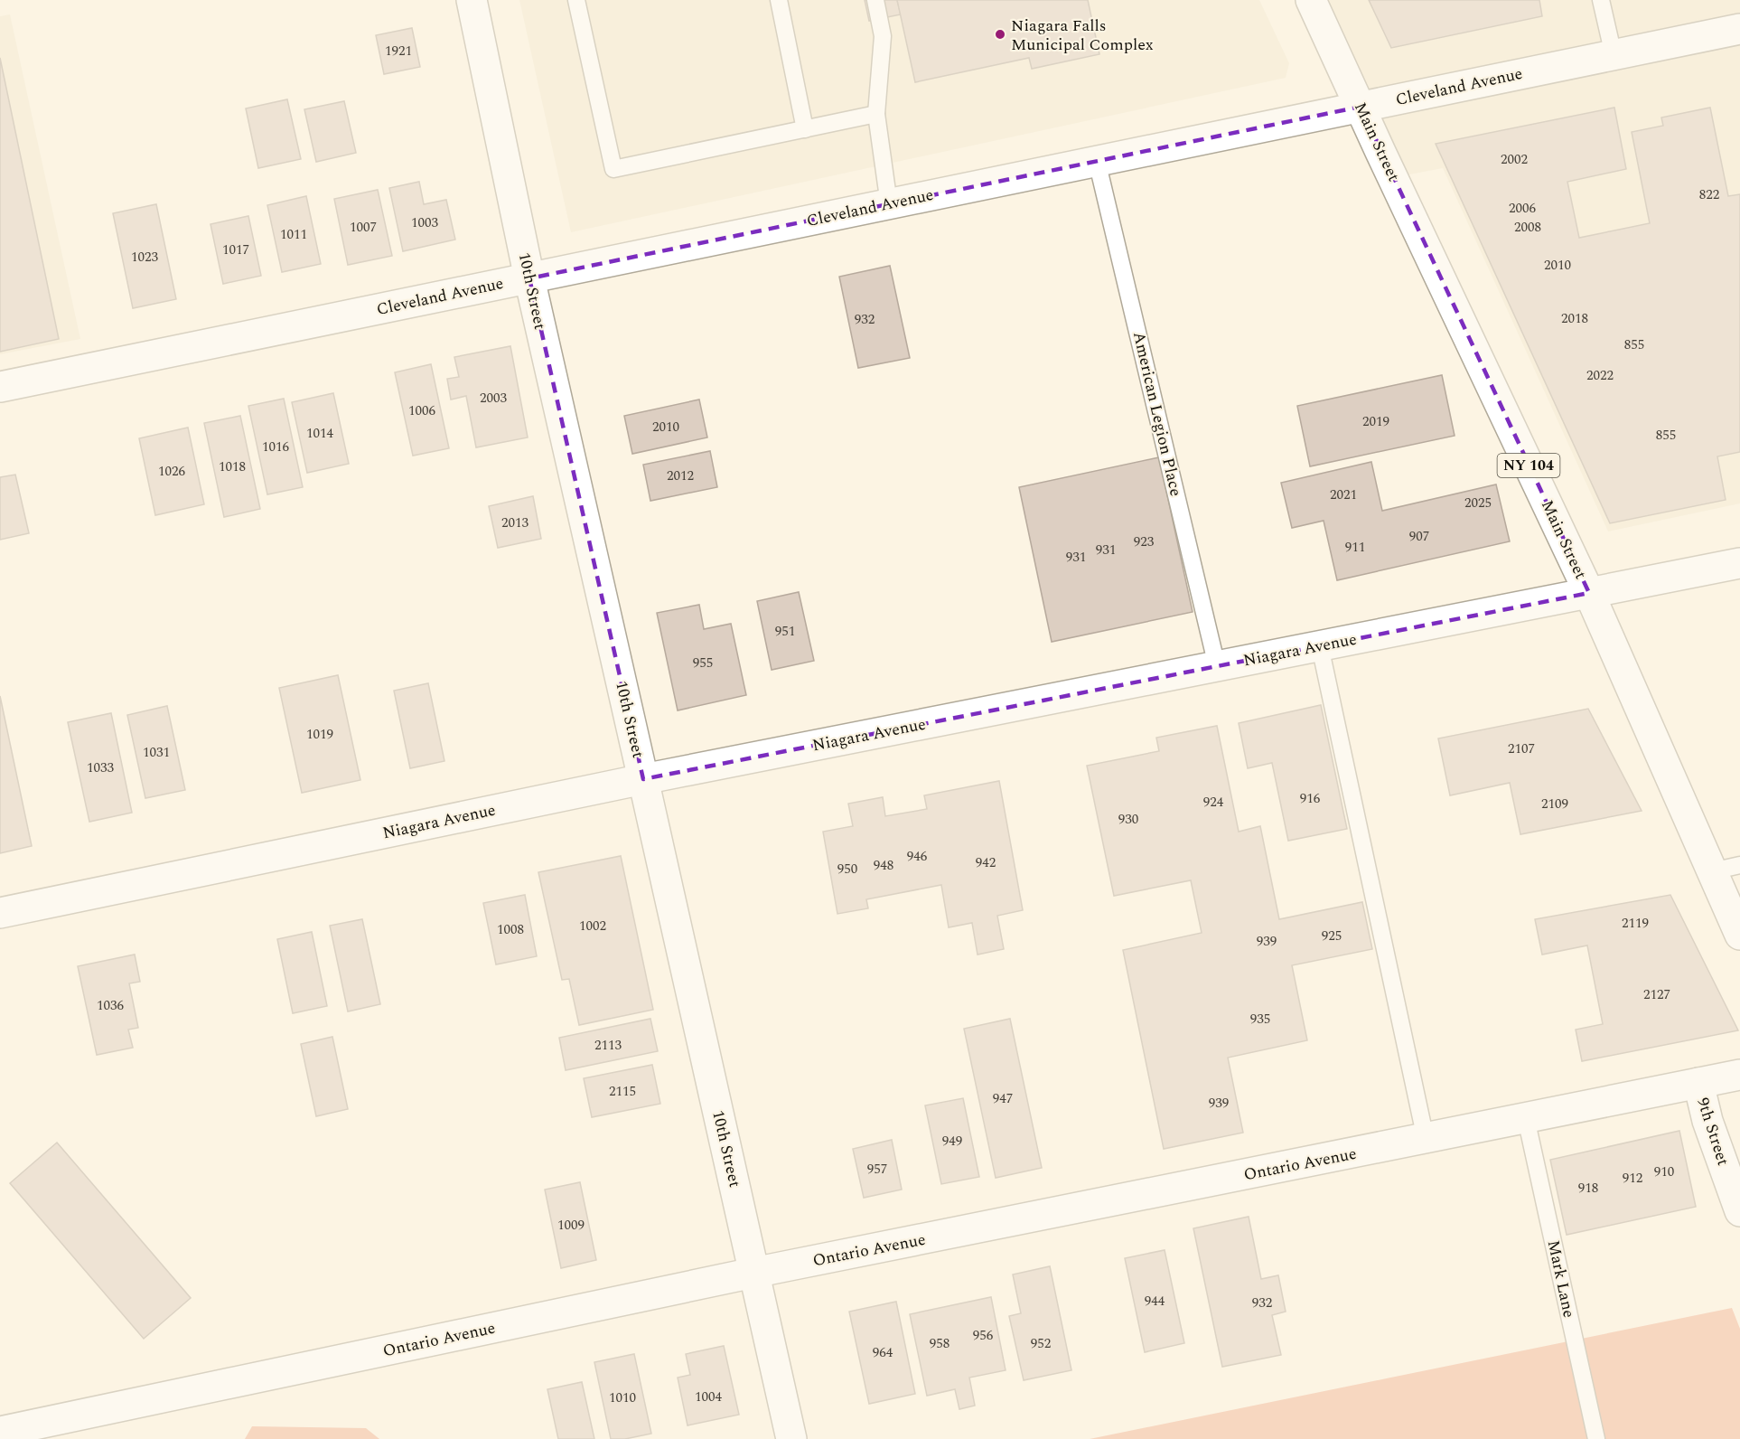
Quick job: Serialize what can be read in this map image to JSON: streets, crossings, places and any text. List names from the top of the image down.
{
  "streets": {
    "street": [
      "Cleveland Avenue",
      "Main Street",
      "10th Street",
      "NY 104",
      "Niagara Avenue",
      "9th Street",
      "Ontario Avenue"
    ],
    "lane": ["American Legion Place", "Mark Lane"]
  },
  "crossings": [
    ["Cleveland Avenue", "Main Street"],
    ["Cleveland Avenue", "10th Street"],
    ["Cleveland Avenue", "American Legion Place"],
    ["Main Street", "Niagara Avenue"],
    ["10th Street", "Niagara Avenue"],
    ["10th Street", "Ontario Avenue"],
    ["American Legion Place", "Niagara Avenue"],
    ["9th Street", "Ontario Avenue"],
    ["Ontario Avenue", "Mark Lane"]
  ],
  "places": ["Niagara Falls Municipal Complex"],
  "house_numbers": [
    "1921",
    "2002",
    "822",
    "2006",
    "1003",
    "1007",
    "2008",
    "1011",
    "1017",
    "1023",
    "2010",
    "2018",
    "932",
    "855",
    "2022",
    "2003",
    "1006",
    "2019",
    "2010",
    "1014",
    "855",
    "1016",
    "1018",
    "1026",
    "2012",
    "2021",
    "2025",
    "2013",
    "907",
    "923",
    "911",
    "931",
    "931",
    "951",
    "955",
    "1019",
    "2107",
    "1031",
    "1033",
    "916",
    "924",
    "2109",
    "930",
    "946",
    "942",
    "948",
    "950",
    "2119",
    "1002",
    "1008",
    "925",
    "939",
    "2127",
    "1036",
    "935",
    "2113",
    "2115",
    "947",
    "939",
    "949",
    "957",
    "910",
    "912",
    "918",
    "1009",
    "944",
    "932",
    "956",
    "958",
    "952",
    "964",
    "1004",
    "1010"
  ]
}
